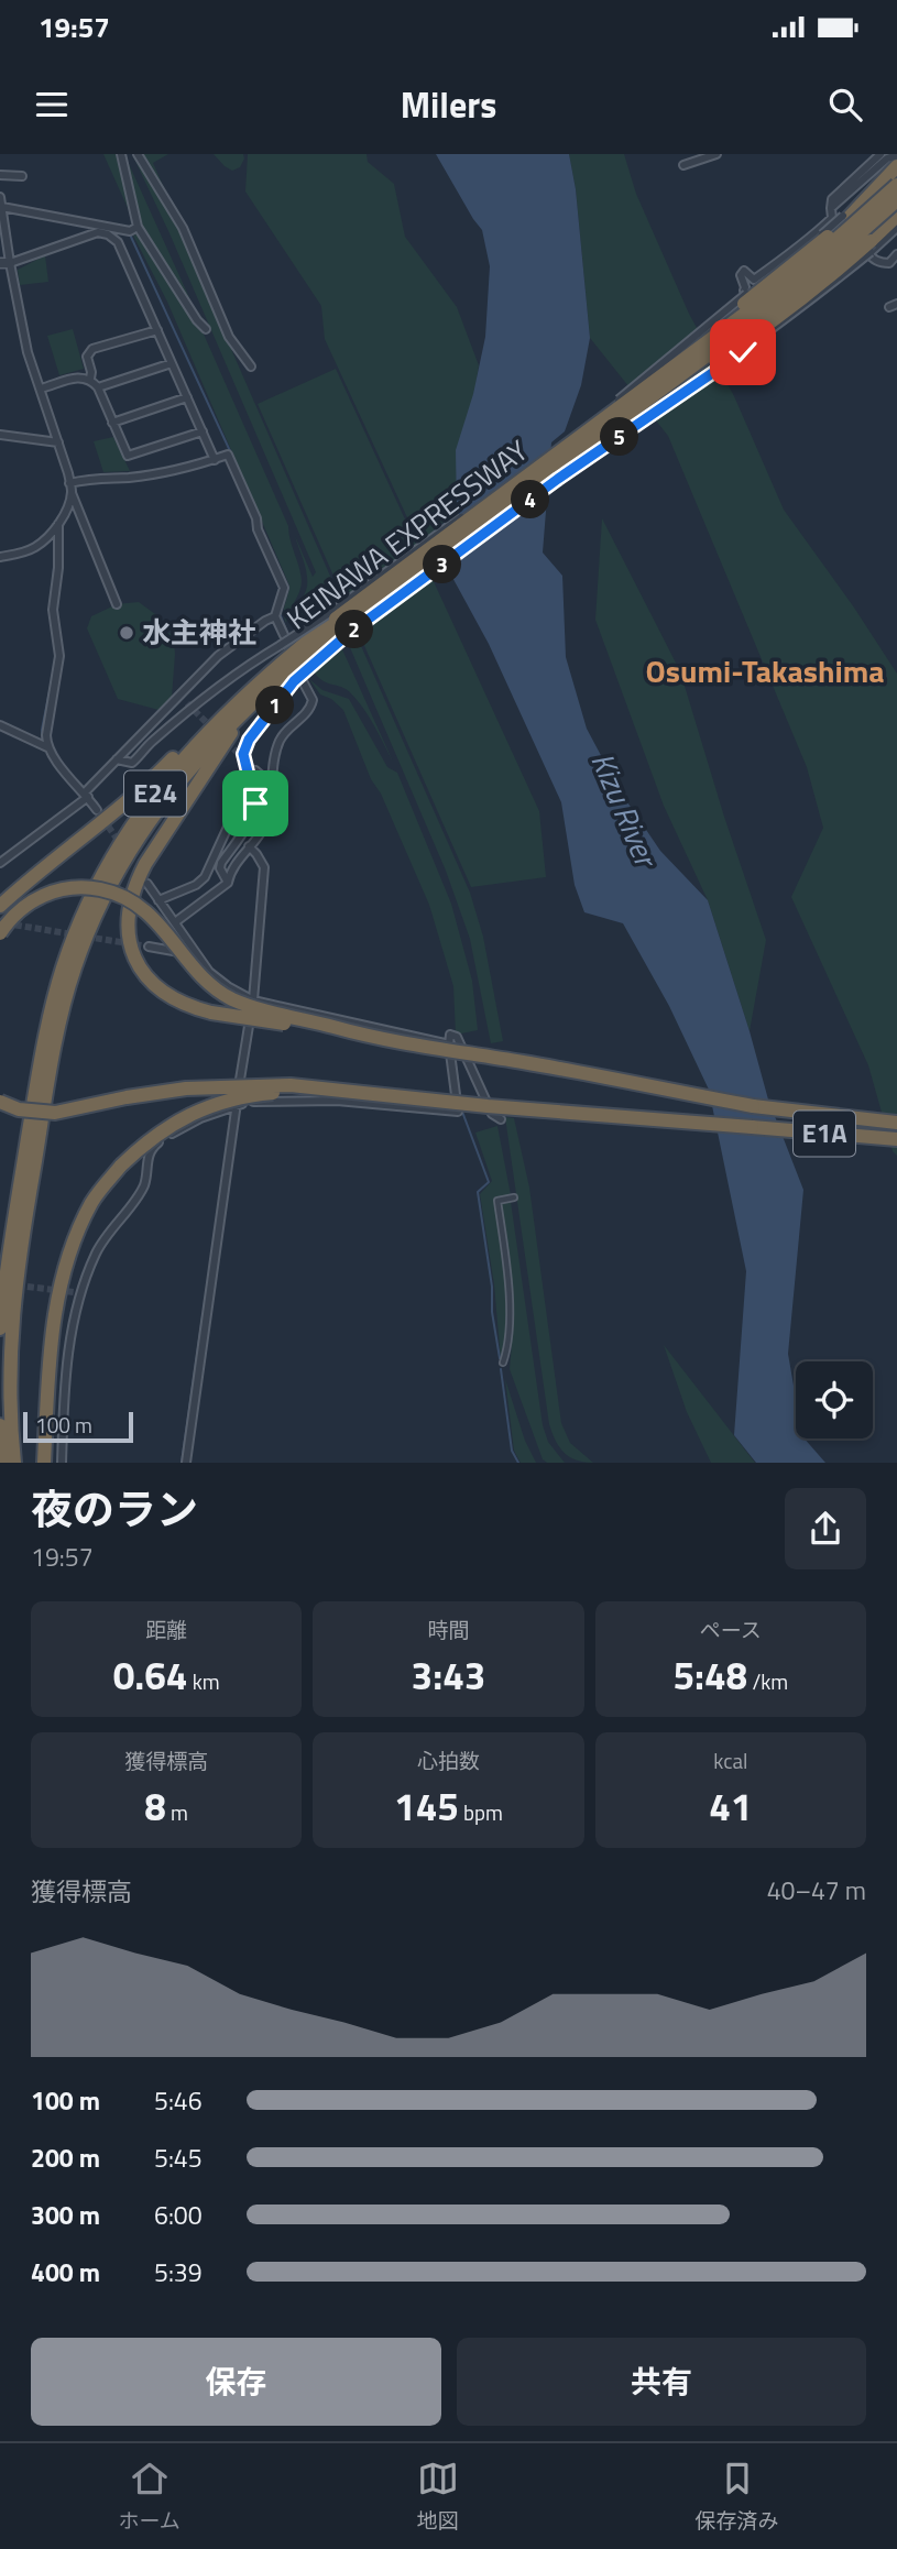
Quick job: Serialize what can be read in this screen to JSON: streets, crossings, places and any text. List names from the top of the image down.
{
  "streets": {
    "highway": ["KEINAWA EXPRESSWAY", "E24", "E1A"]
  },
  "districts": ["Osumi-Takashima"],
  "water": ["Kizu River"],
  "places": ["水主神社"],
  "scale_bar": "100 m",
  "page": {
    "status": "19:57",
    "header": "Milers",
    "pins": [
      "5",
      "4",
      "3",
      "2",
      "1"
    ],
    "scale": "100 m",
    "heading": ["夜のラン", "19:57"],
    "stats": [
      ["距離", "0.64 km"],
      ["時間", "3:43"],
      ["ペース", "5:48 /km"],
      ["獲得標高", "8 m"],
      ["心拍数", "145 bpm"],
      ["kcal", "41"]
    ],
    "chart": ["獲得標高", "40–47 m"],
    "list": [
      {
        "name": "100 m",
        "note": "5:46"
      },
      {
        "name": "200 m",
        "note": "5:45"
      },
      {
        "name": "300 m",
        "note": "6:00"
      },
      {
        "name": "400 m",
        "note": "5:39"
      }
    ],
    "buttons": ["保存", "共有"],
    "tabs": ["ホーム", "地図", "保存済み"]
  }
}
